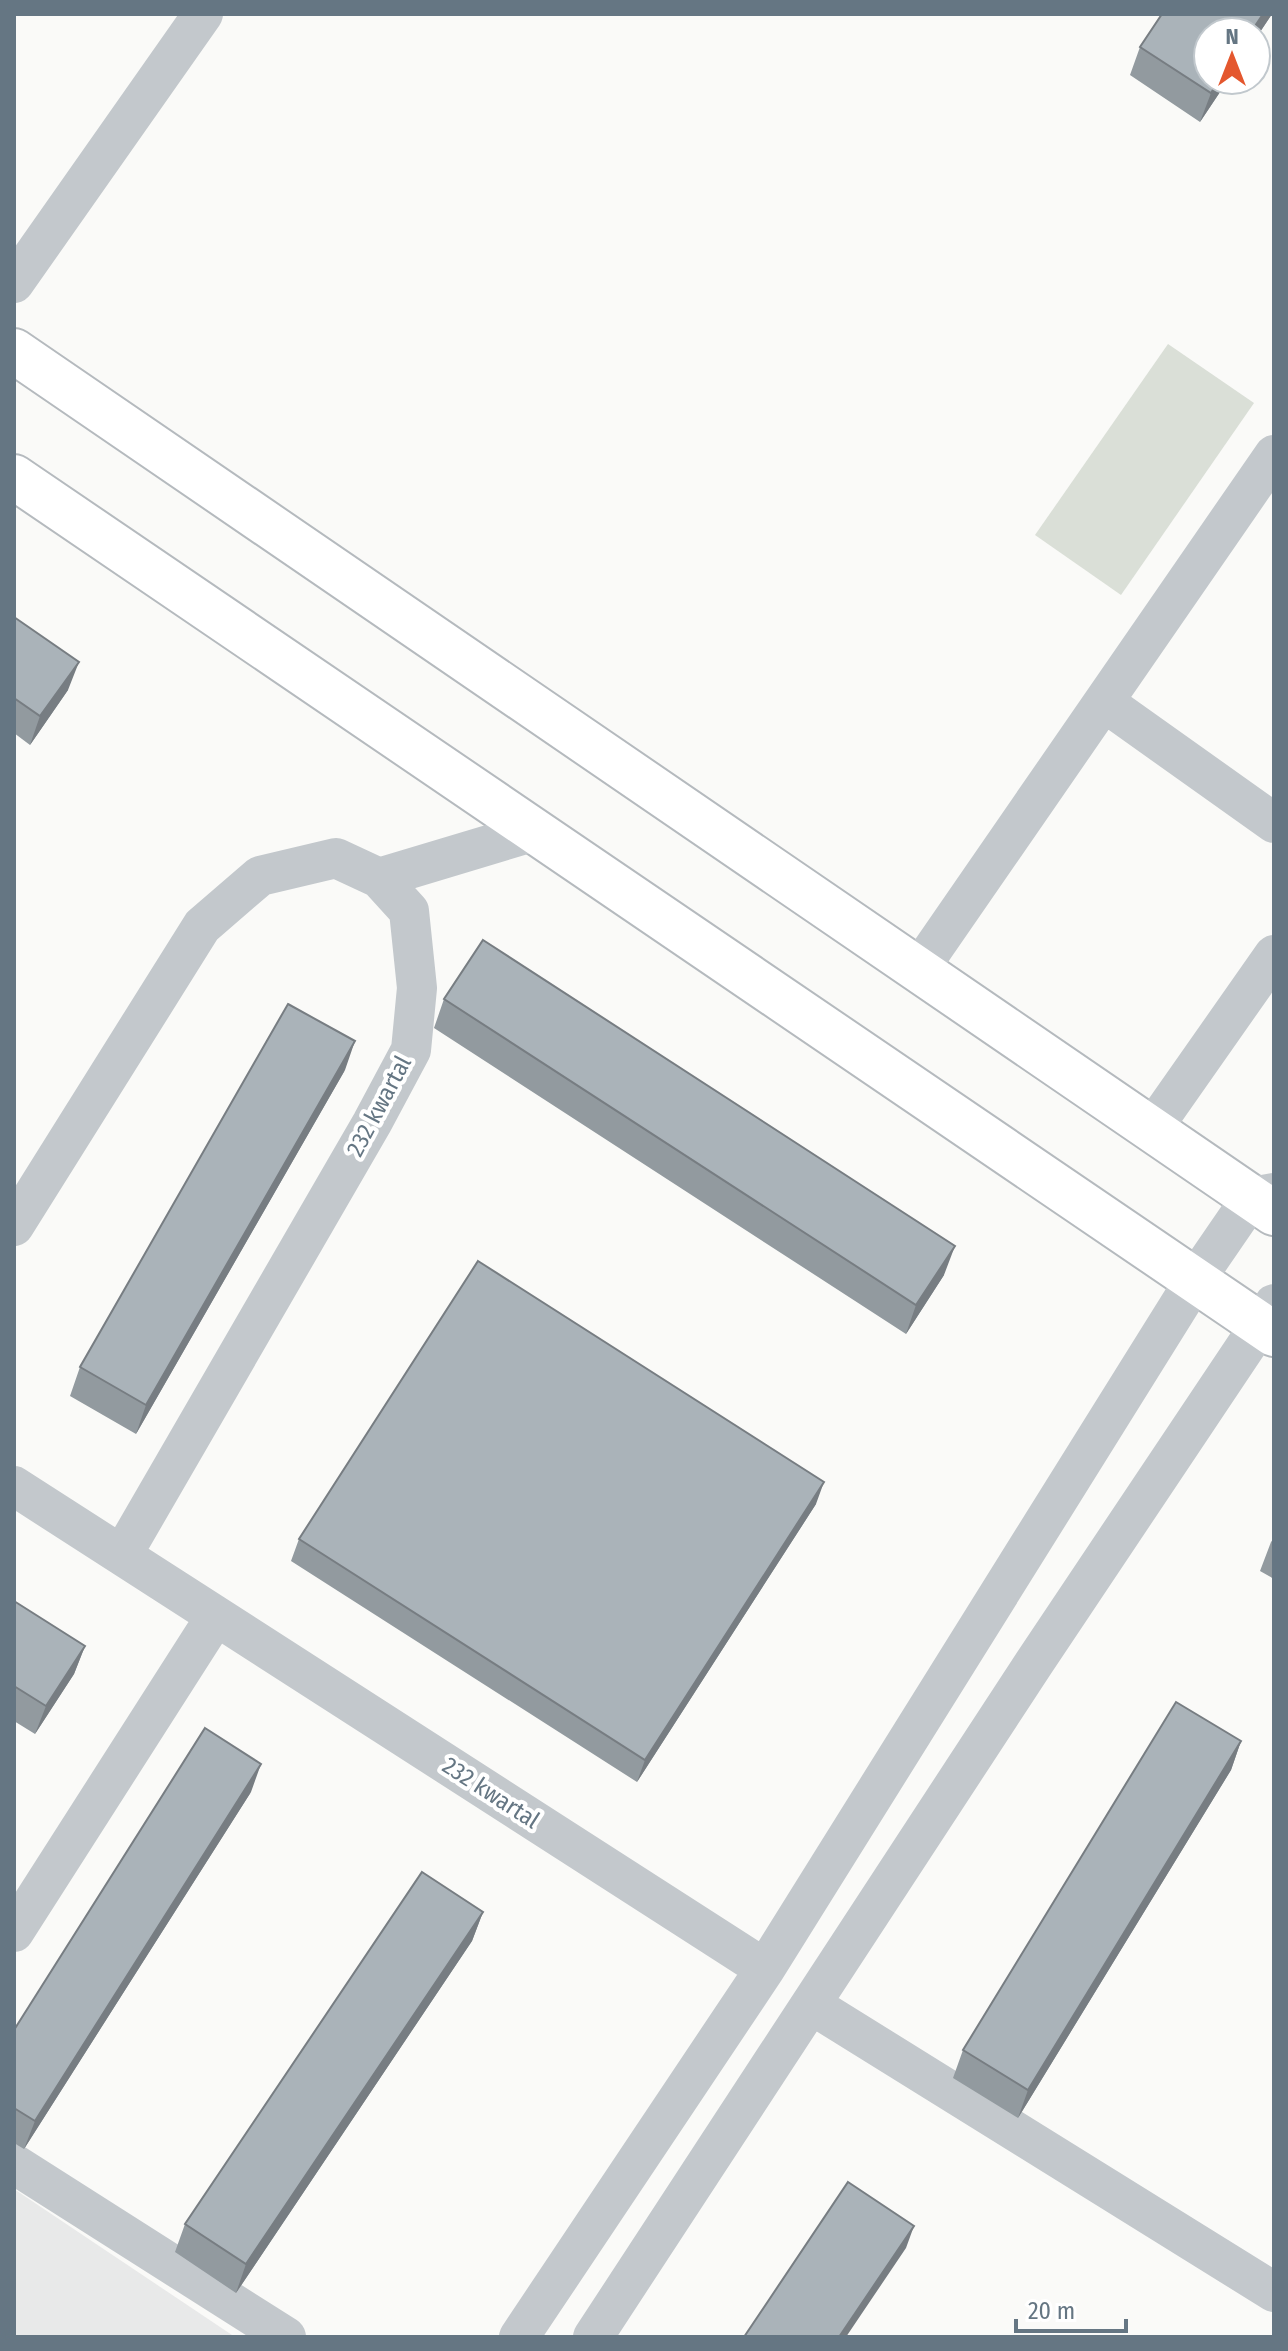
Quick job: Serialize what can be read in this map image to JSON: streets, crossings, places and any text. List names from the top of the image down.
{
  "streets": {
    "street": ["232 kwartal"]
  },
  "scale_bar": "20 m",
  "north": "top"
}
